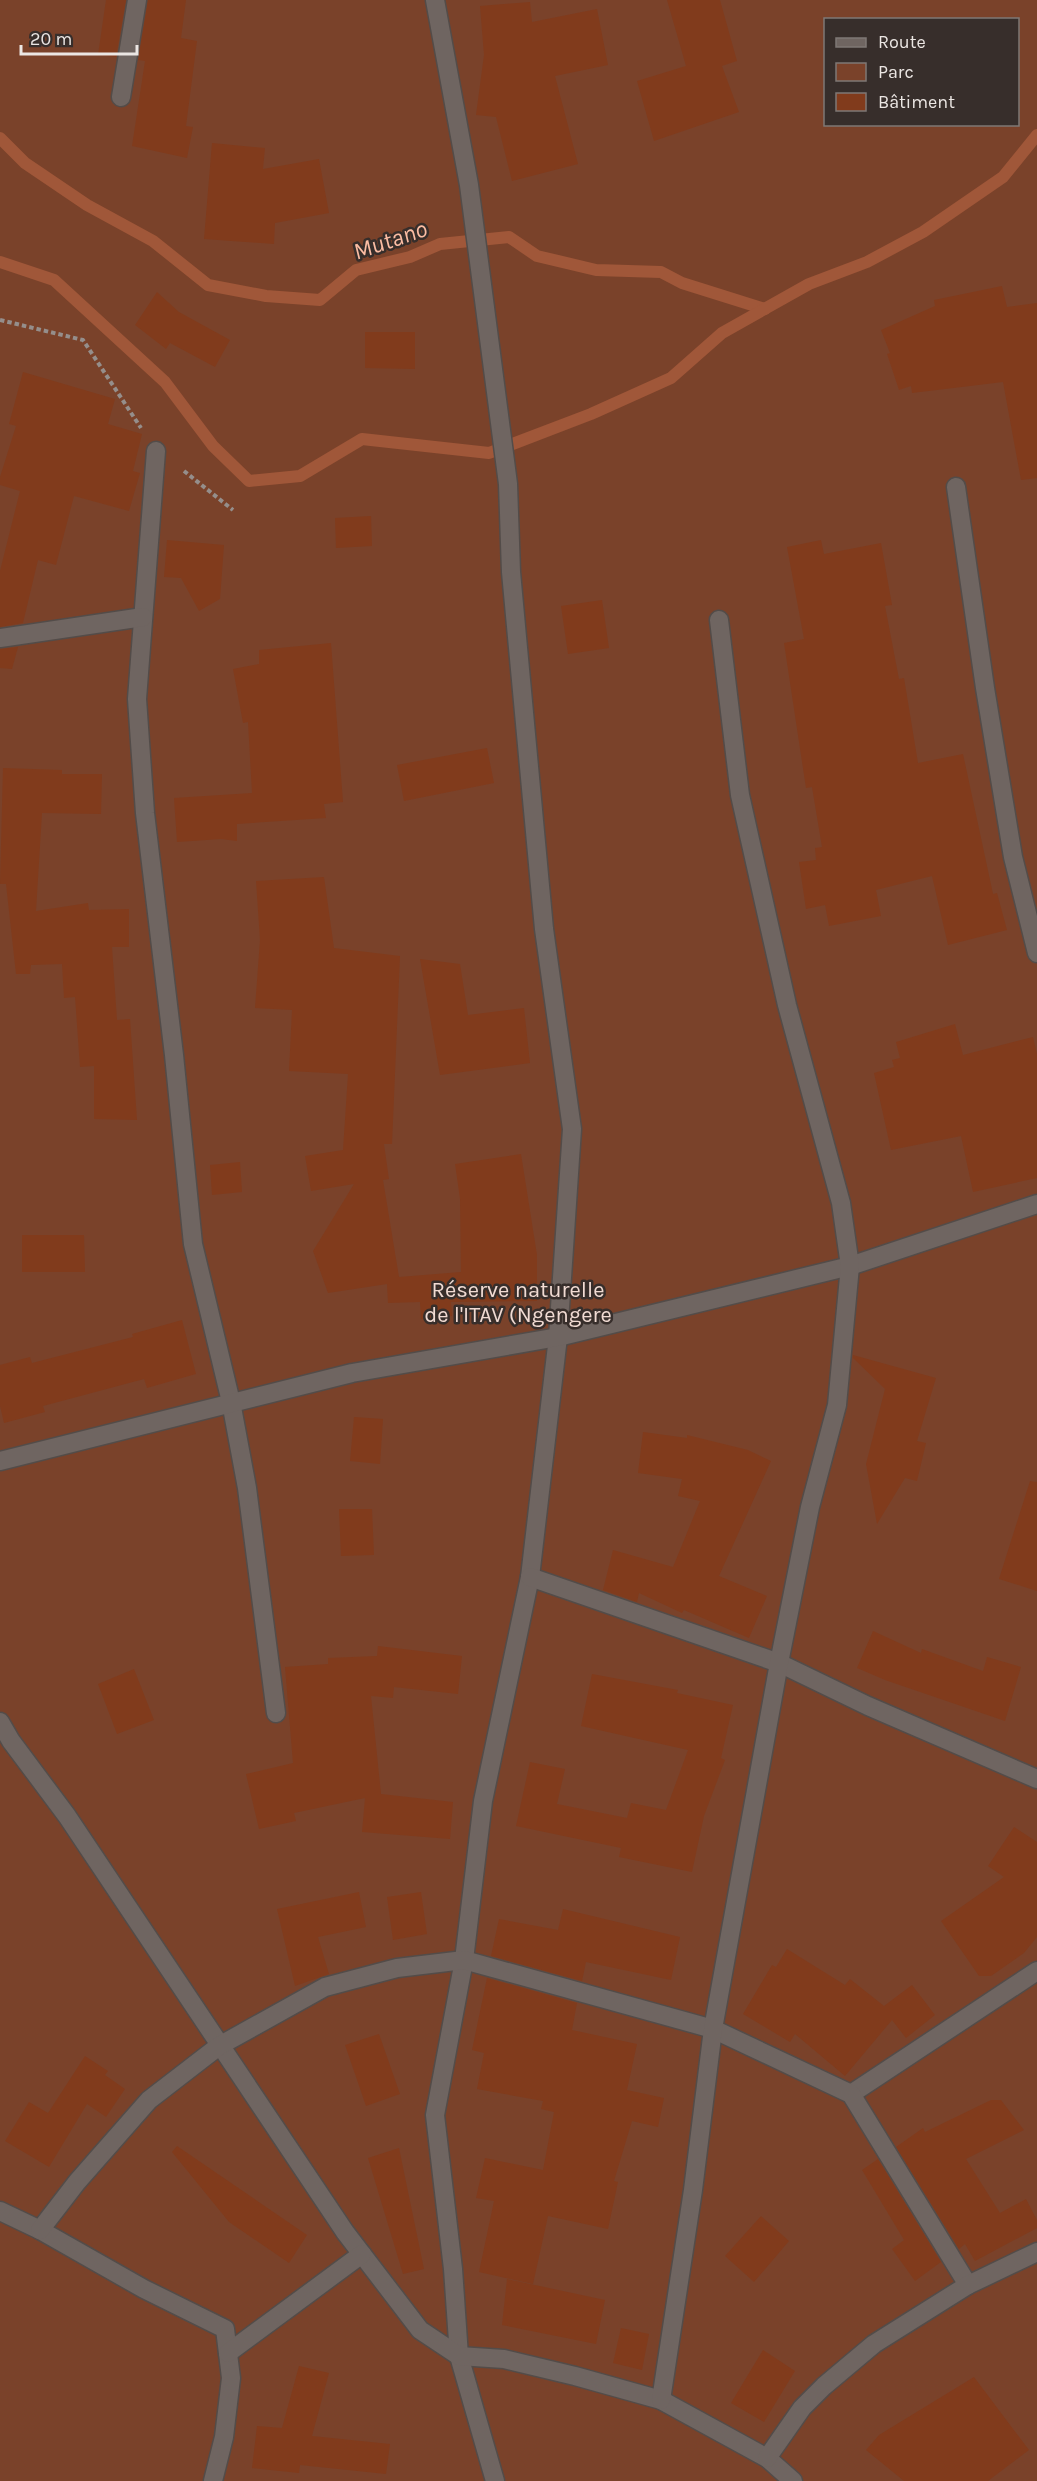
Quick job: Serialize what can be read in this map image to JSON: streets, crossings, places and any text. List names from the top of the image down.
{
  "water": ["Mutano"],
  "parks": ["Réserve naturelle de l'ITAV (Ngengere"],
  "legend": ["Route", "Parc", "Bâtiment"],
  "scale_bar": "20 m"
}
